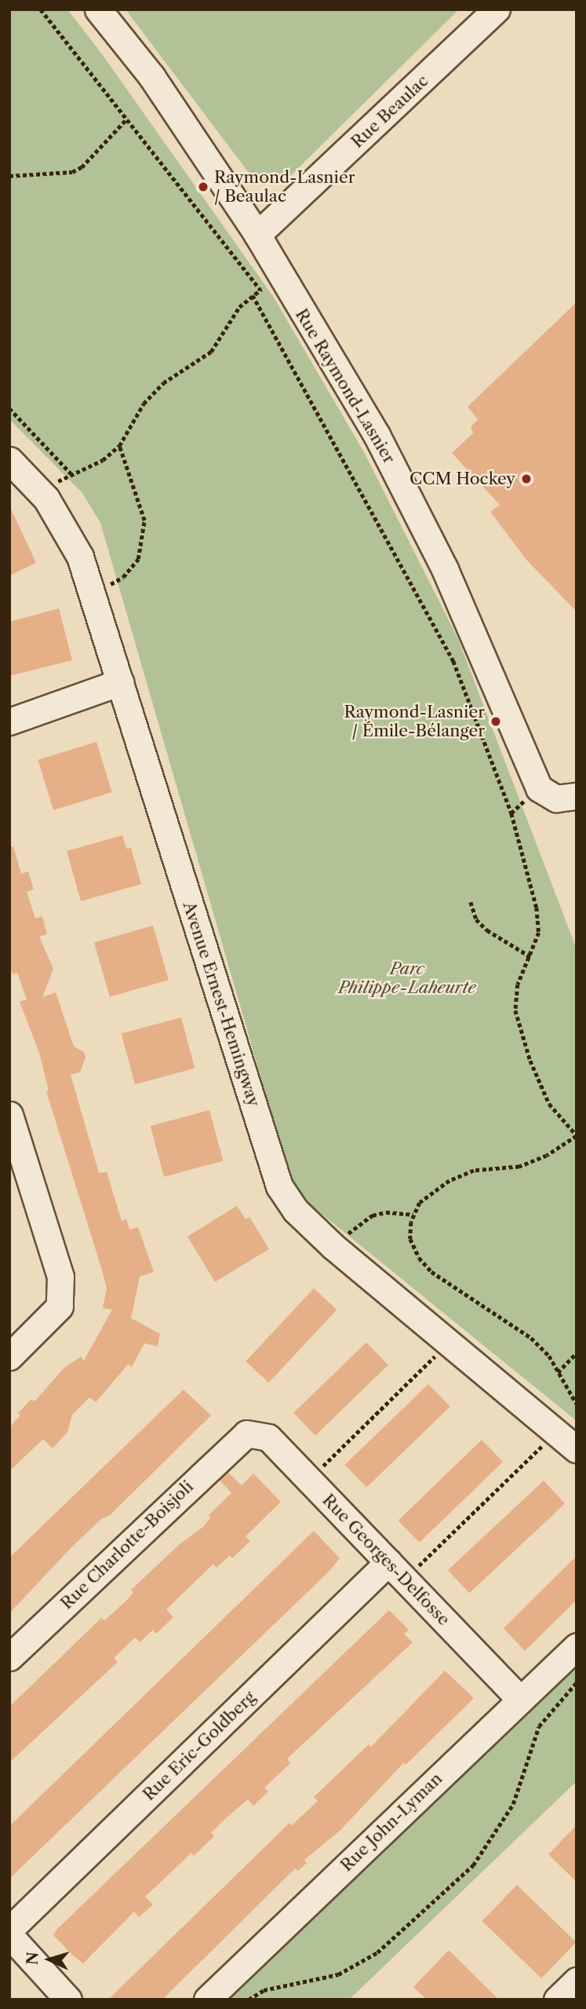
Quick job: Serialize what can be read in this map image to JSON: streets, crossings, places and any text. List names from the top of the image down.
{
  "streets": {
    "street": [
      "Rue Beaulac",
      "Rue Raymond-Lasnier",
      "Avenue Ernest-Hemingway",
      "Rue Charlotte-Boisjoli",
      "Rue Georges-Delfosse",
      "Rue Eric-Goldberg",
      "Rue John-Lyman"
    ]
  },
  "crossings": [
    ["Rue Beaulac", "Rue Raymond-Lasnier"],
    ["Rue Charlotte-Boisjoli", "Rue Georges-Delfosse"],
    ["Rue Georges-Delfosse", "Rue Eric-Goldberg"],
    ["Rue Georges-Delfosse", "Rue John-Lyman"]
  ],
  "parks": ["Parc Philippe-Laheurte"],
  "places": ["Raymond-Lasnier / Beaulac", "CCM Hockey", "Raymond-Lasnier / Émile-Bélanger"],
  "north": "left"
}
